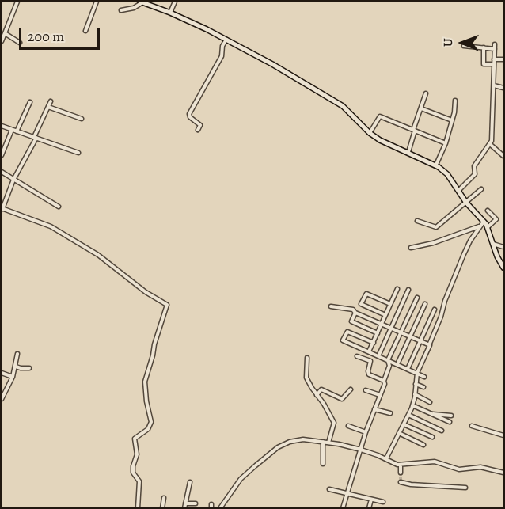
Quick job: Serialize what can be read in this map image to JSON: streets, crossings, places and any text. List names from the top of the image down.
{
  "scale_bar": "200 m",
  "north": "left"
}
